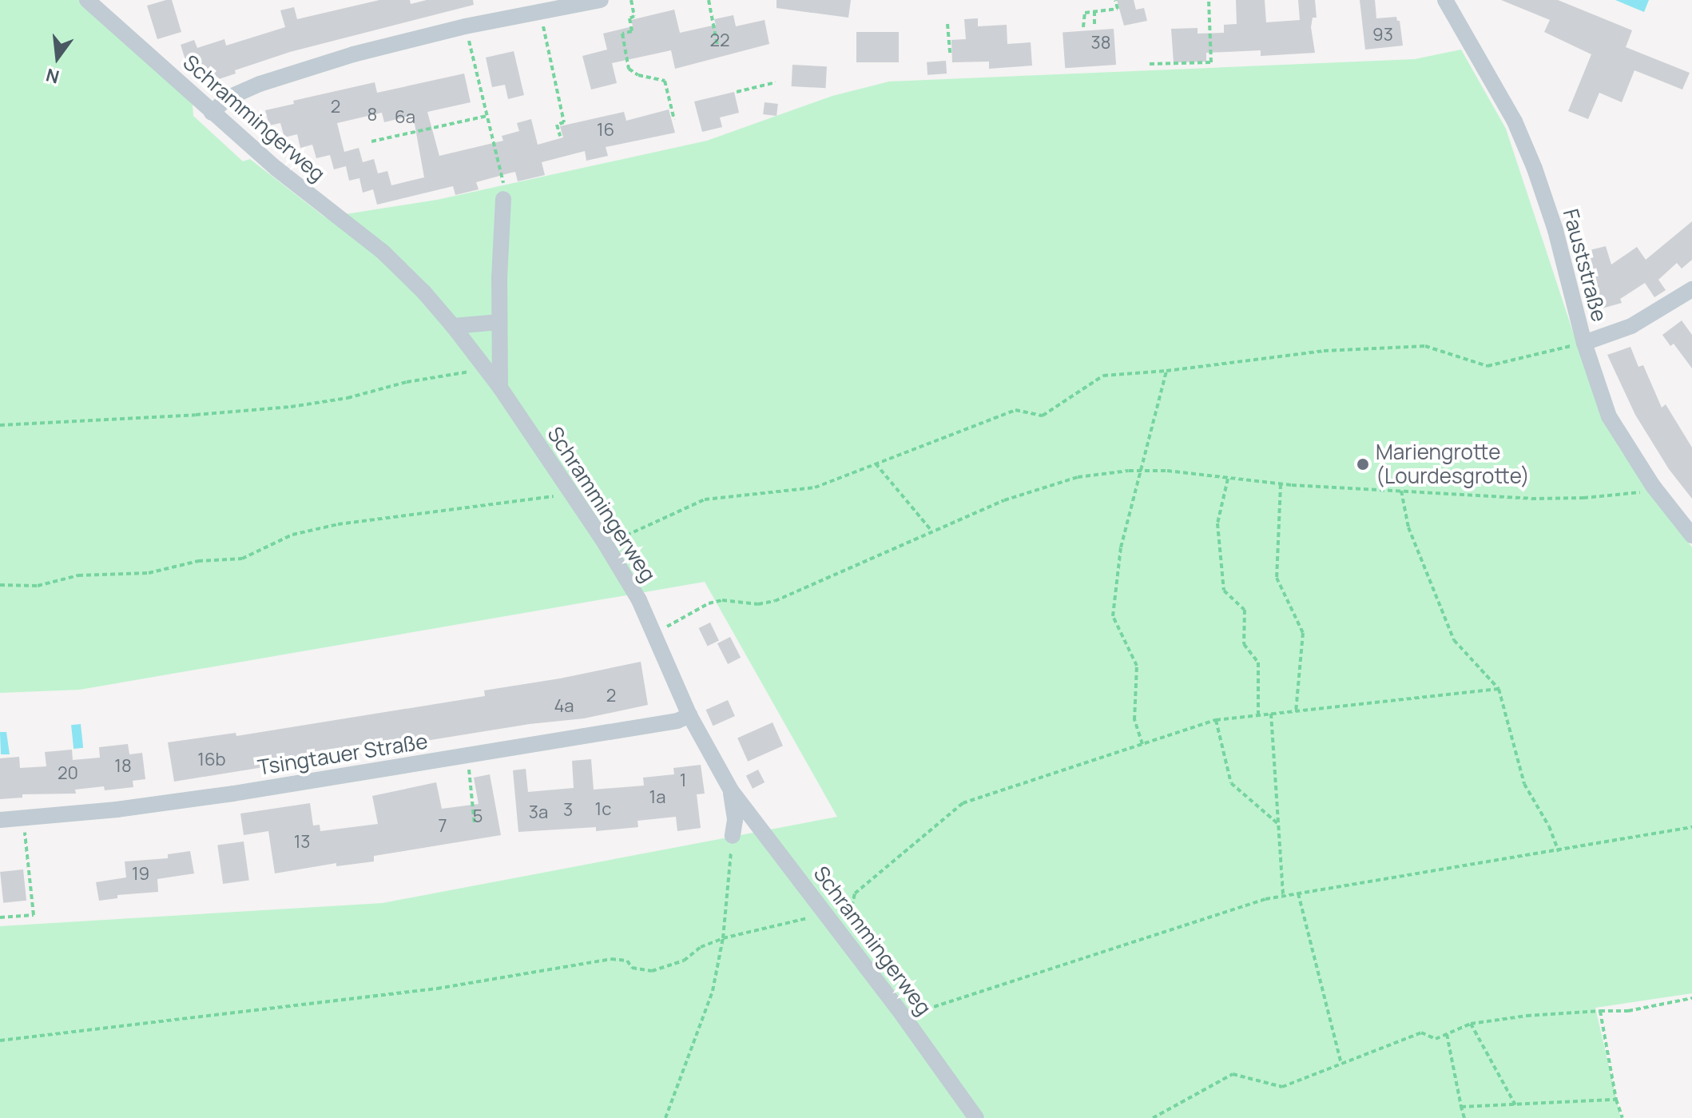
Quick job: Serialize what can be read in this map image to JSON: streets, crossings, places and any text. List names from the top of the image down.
{
  "streets": {
    "street": ["Schrammingerweg", "Fauststraße", "Tsingtauer Straße"]
  },
  "crossings": [
    ["Schrammingerweg", "Tsingtauer Straße"]
  ],
  "places": ["Mariengrotte (Lourdesgrotte)"],
  "house_numbers": [
    "93",
    "22",
    "38",
    "2",
    "8",
    "6a",
    "16",
    "2",
    "4a",
    "16b",
    "18",
    "20",
    "1",
    "1a",
    "1c",
    "3",
    "3a",
    "5",
    "7",
    "13",
    "19"
  ],
  "north": "bottom"
}
